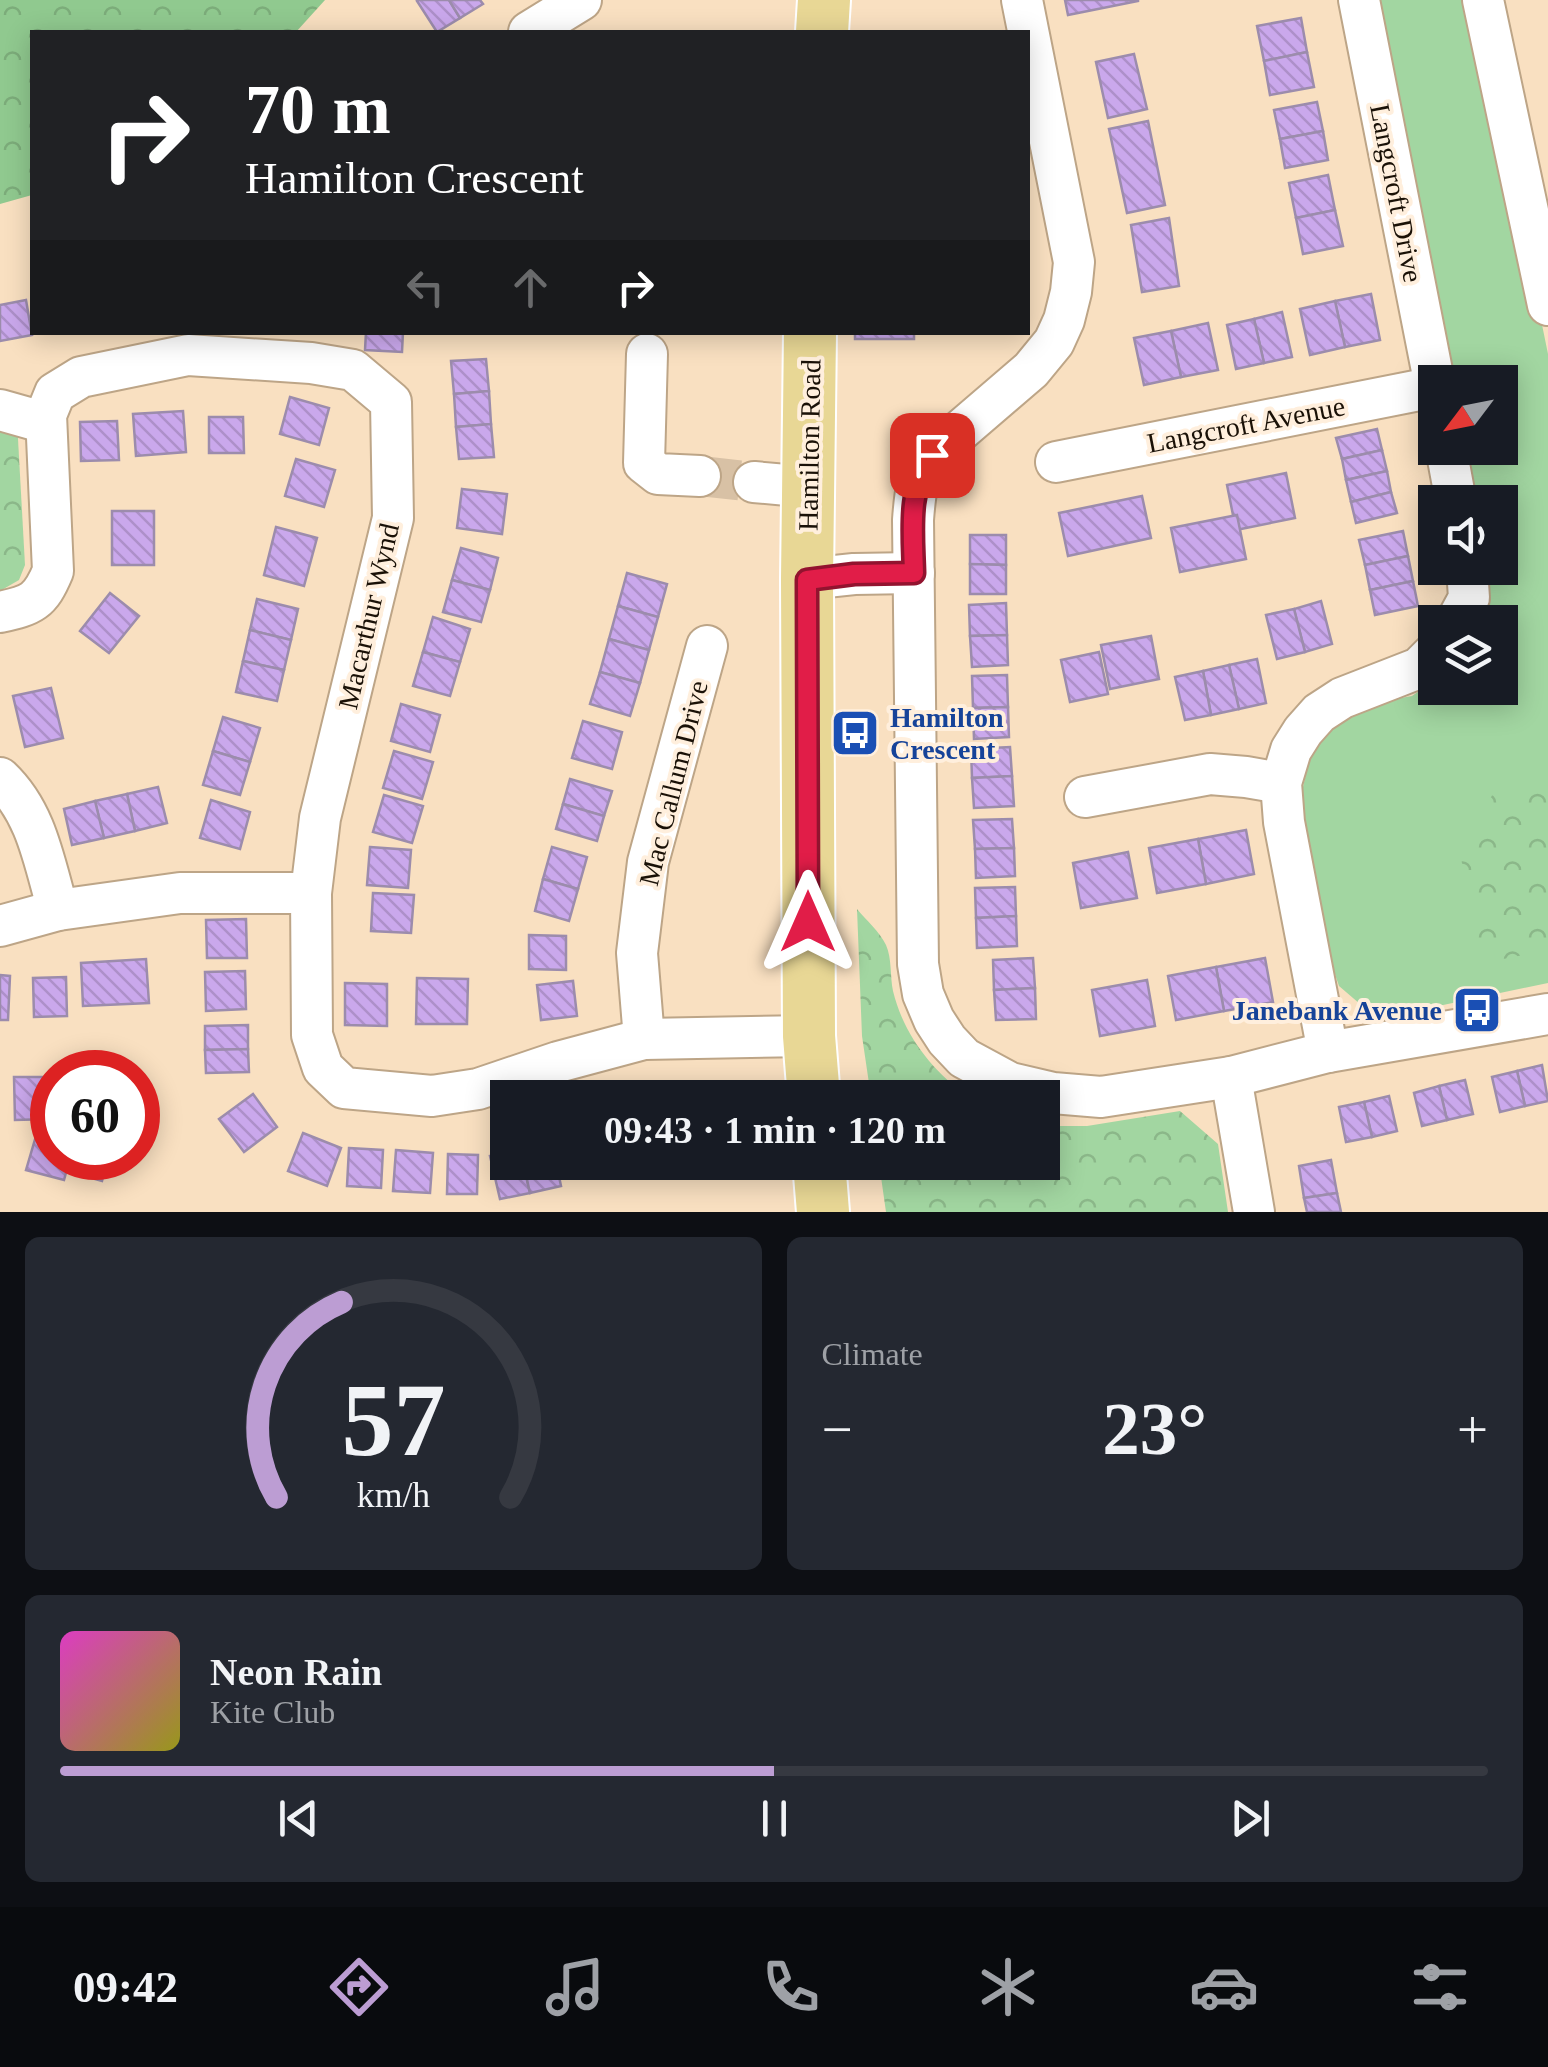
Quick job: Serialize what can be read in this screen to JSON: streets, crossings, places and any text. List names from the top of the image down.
{
  "streets": {
    "main road": ["Hamilton Road"],
    "street": [
      "Langcroft Drive",
      "Langcroft Avenue",
      "Macarthur Wynd",
      "Mac Callum Drive"
    ]
  },
  "crossings": [
    ["Hamilton Road", "Macarthur Wynd"],
    ["Macarthur Wynd", "Mac Callum Drive"]
  ],
  "places": {
    "bus stop": ["Hamilton Crescent", "Janebank Avenue"]
  },
  "north": "bottom left",
  "page": {
    "turn": ["70 m", "Hamilton Crescent"],
    "limit": "60",
    "trip": "09:43 · 1 min · 120 m",
    "tile": "Climate",
    "heat": ["−", "23°", "+"],
    "song": ["Neon Rain", "Kite Club"],
    "tabs": "09:42",
    "gauge": ["57", "km/h"]
  }
}
